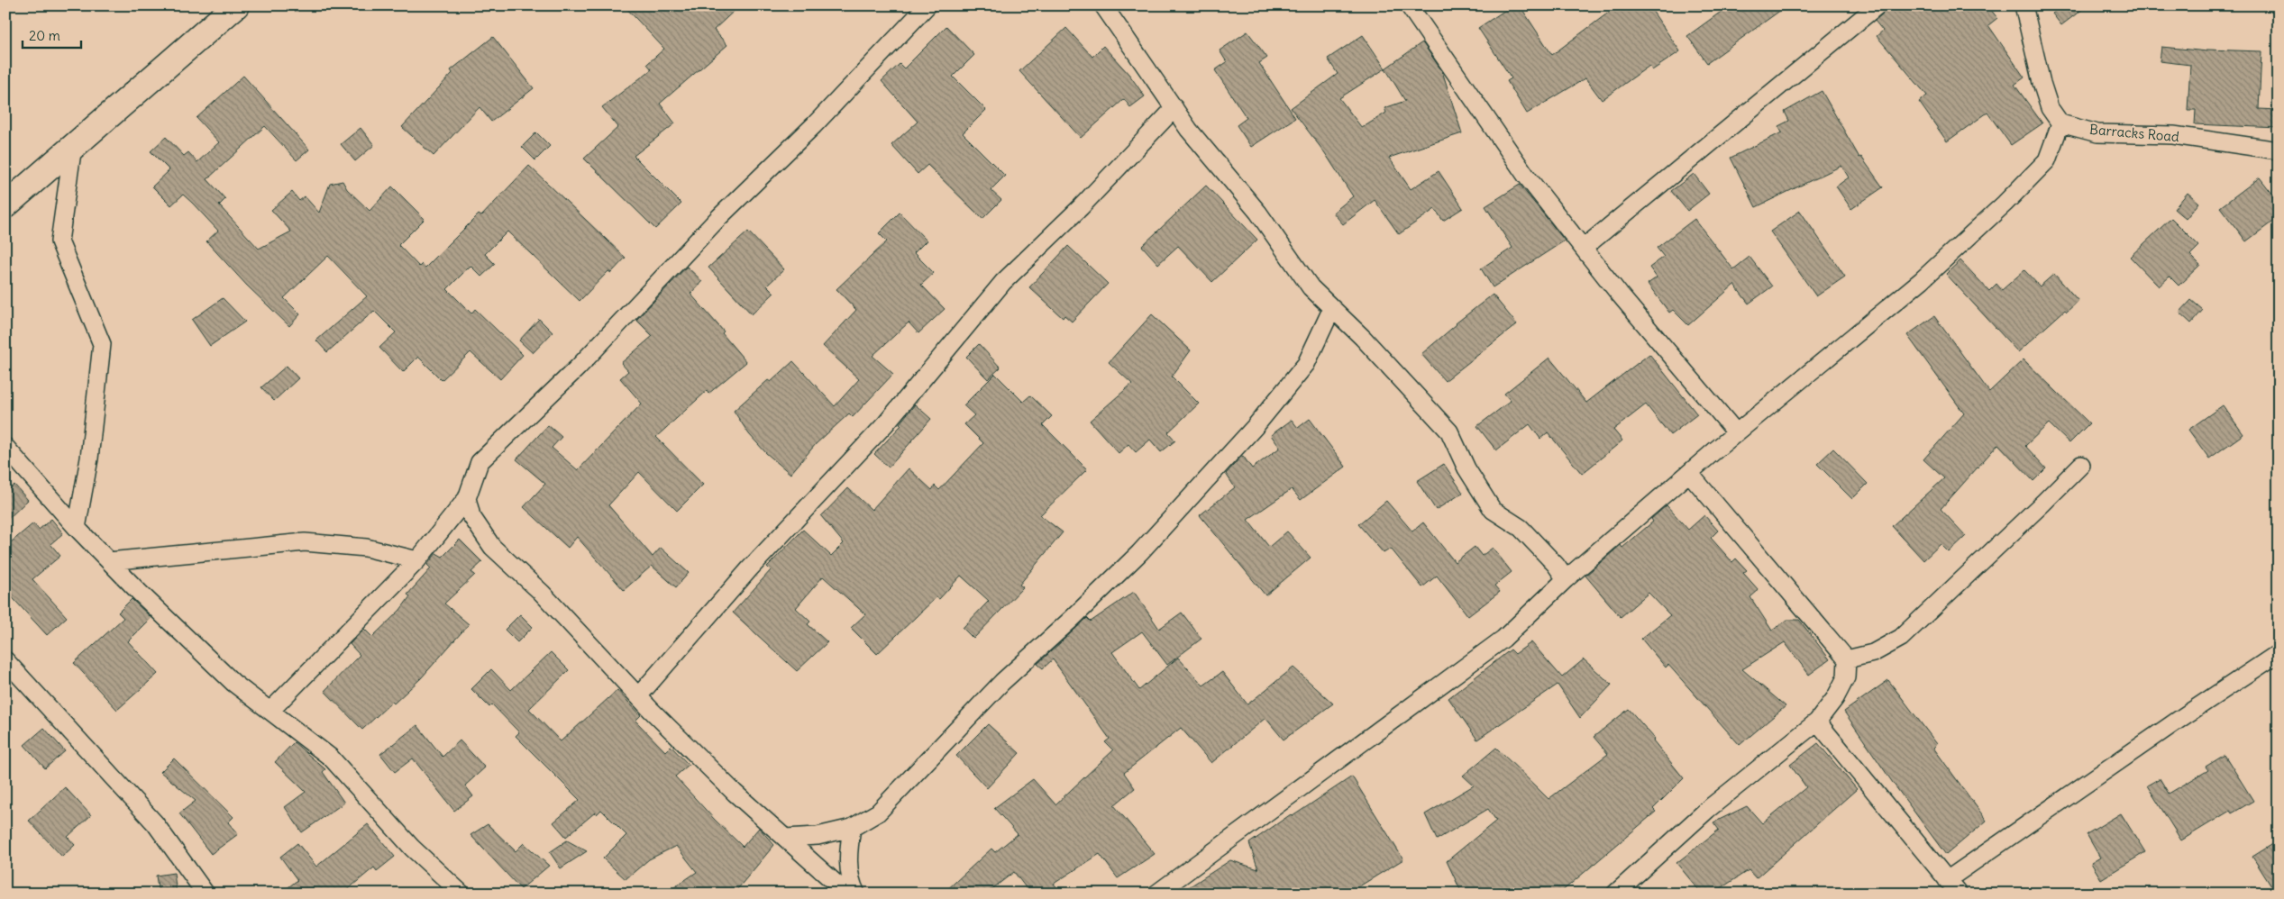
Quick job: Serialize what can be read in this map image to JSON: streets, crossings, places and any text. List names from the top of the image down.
{
  "streets": {
    "street": ["Barracks Road"]
  },
  "scale_bar": "20 m"
}
